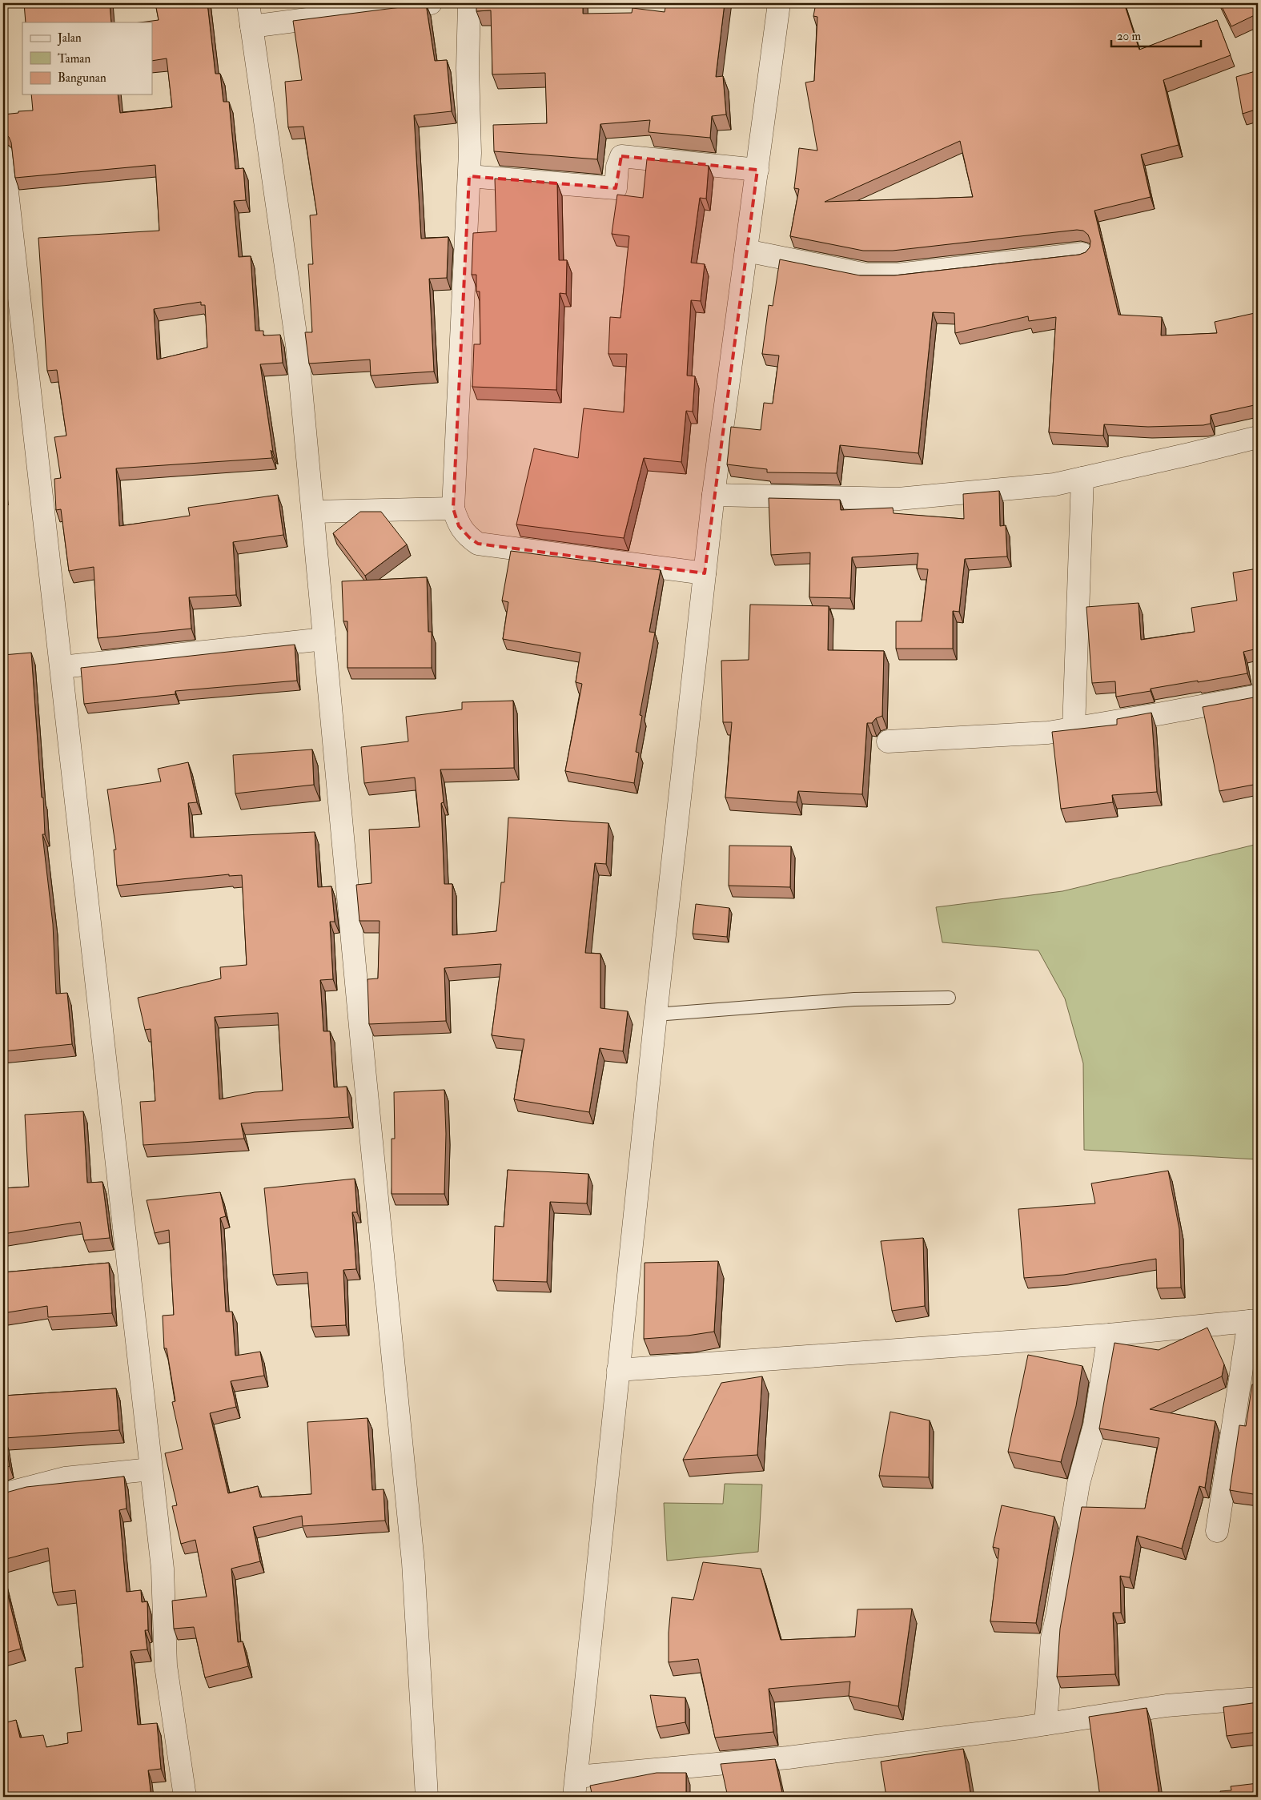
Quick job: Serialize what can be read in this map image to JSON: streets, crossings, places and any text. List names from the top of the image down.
{
  "legend": ["Jalan", "Taman", "Bangunan"],
  "scale_bar": "20 m"
}
